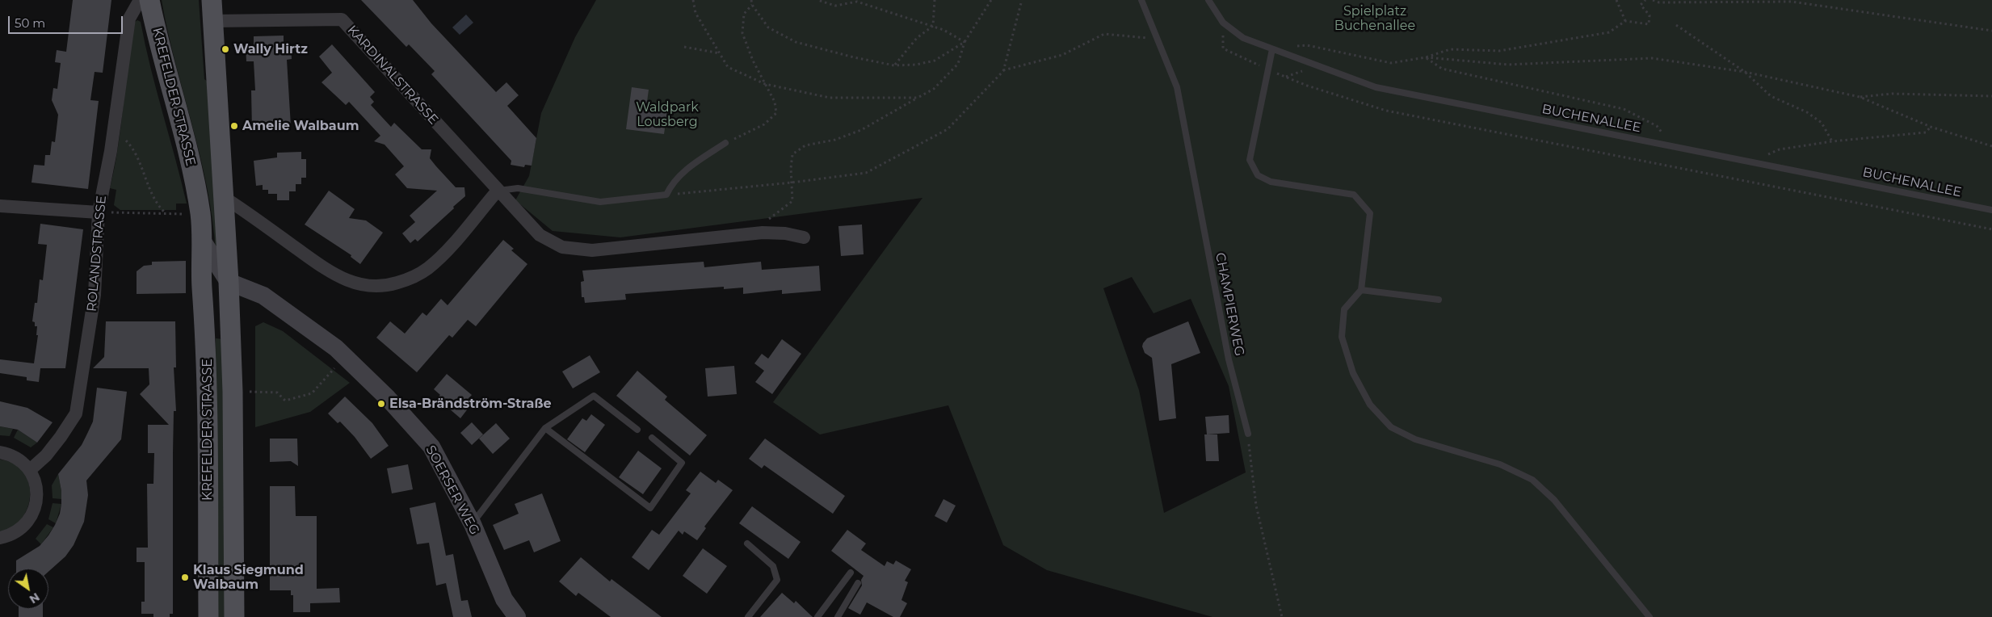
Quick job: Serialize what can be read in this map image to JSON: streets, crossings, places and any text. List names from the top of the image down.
{
  "streets": {
    "main road": ["KREFELDER STRASSE"],
    "street": ["KARDINALSTRASSE", "ROLANDSTRASSE", "SOERSER WEG"],
    "lane": ["BUCHENALLEE", "CHAMPIERWEG"]
  },
  "crossings": [
    ["KARDINALSTRASSE", "KREFELDER STRASSE"],
    ["KREFELDER STRASSE", "SOERSER WEG"]
  ],
  "parks": ["Spielplatz Buchenallee", "Waldpark Lousberg"],
  "places": [
    "Wally Hirtz",
    "Amelie Walbaum",
    "Elsa-Brändström-Straße",
    "Klaus Siegmund Walbaum"
  ],
  "scale_bar": "50 m",
  "north": "bottom right"
}
